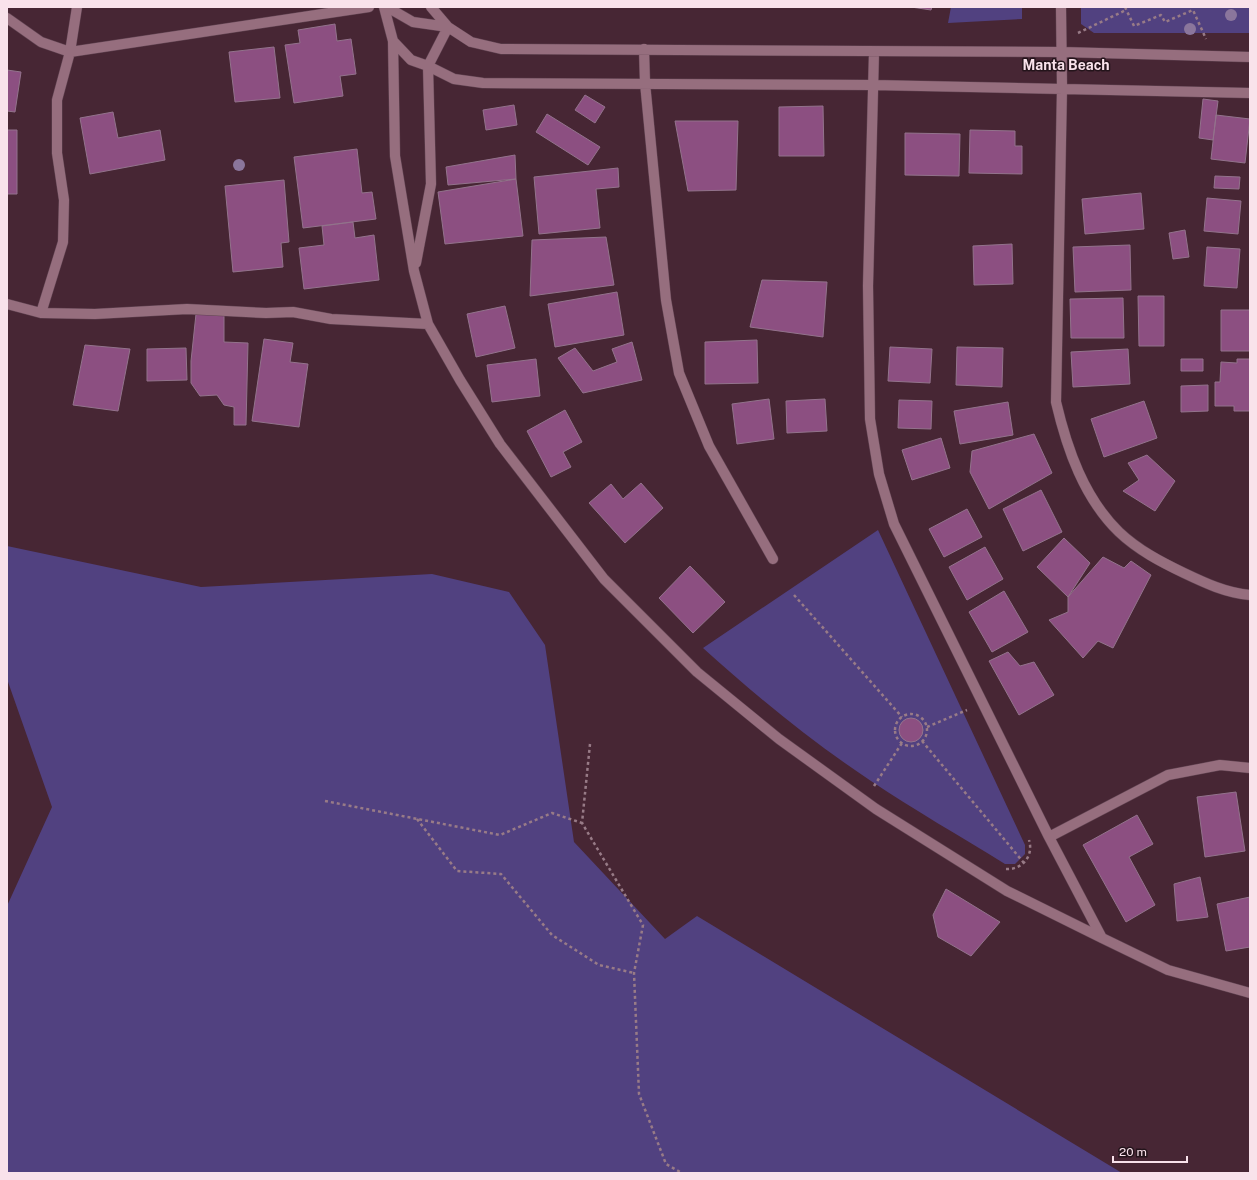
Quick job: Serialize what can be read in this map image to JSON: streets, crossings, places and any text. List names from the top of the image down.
{
  "districts": ["Manta Beach"],
  "scale_bar": "20 m"
}
